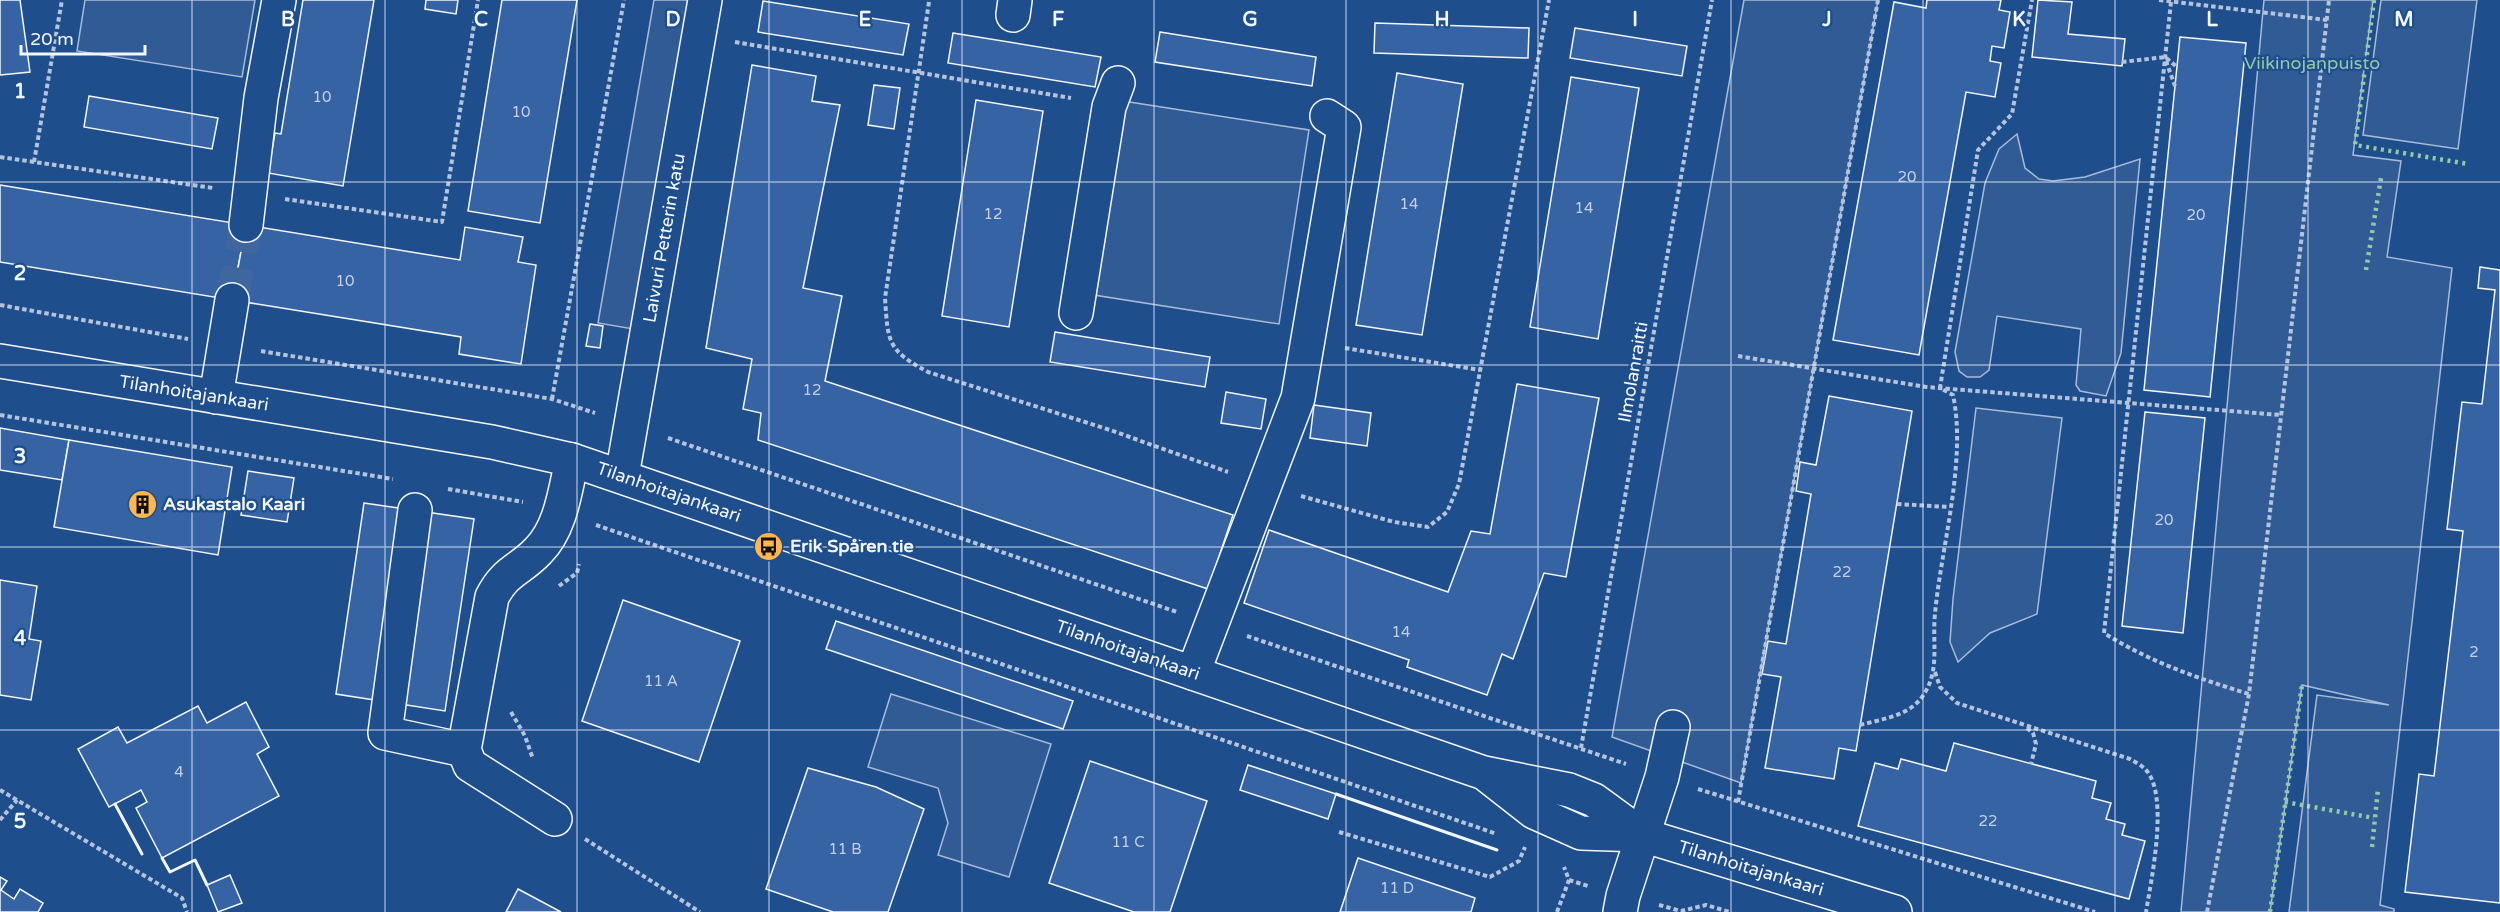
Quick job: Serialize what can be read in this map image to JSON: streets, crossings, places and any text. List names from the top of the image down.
{
  "streets": {
    "street": ["Laivuri Petterin katu", "Tilanhoitajankaari"],
    "path": ["Ilmolanraitti"]
  },
  "crossings": [
    ["Laivuri Petterin katu", "Tilanhoitajankaari"]
  ],
  "parks": ["Viikinojanpuisto"],
  "places": {
    "building": ["Asukastalo Kaari"],
    "bus stop": ["Erik Spåren tie"]
  },
  "house_numbers": [
    "10",
    "10",
    "20",
    "14",
    "14",
    "12",
    "20",
    "10",
    "12",
    "20",
    "22",
    "14",
    "2",
    "11 A",
    "4",
    "22",
    "11 C",
    "11 B",
    "11 D"
  ],
  "scale_bar": "20 m",
  "grid": {
    "columns": [
      "B",
      "C",
      "D",
      "E",
      "F",
      "G",
      "H",
      "I",
      "J",
      "K",
      "L",
      "M"
    ],
    "rows": [
      "1",
      "2",
      "3",
      "4",
      "5"
    ]
  }
}
